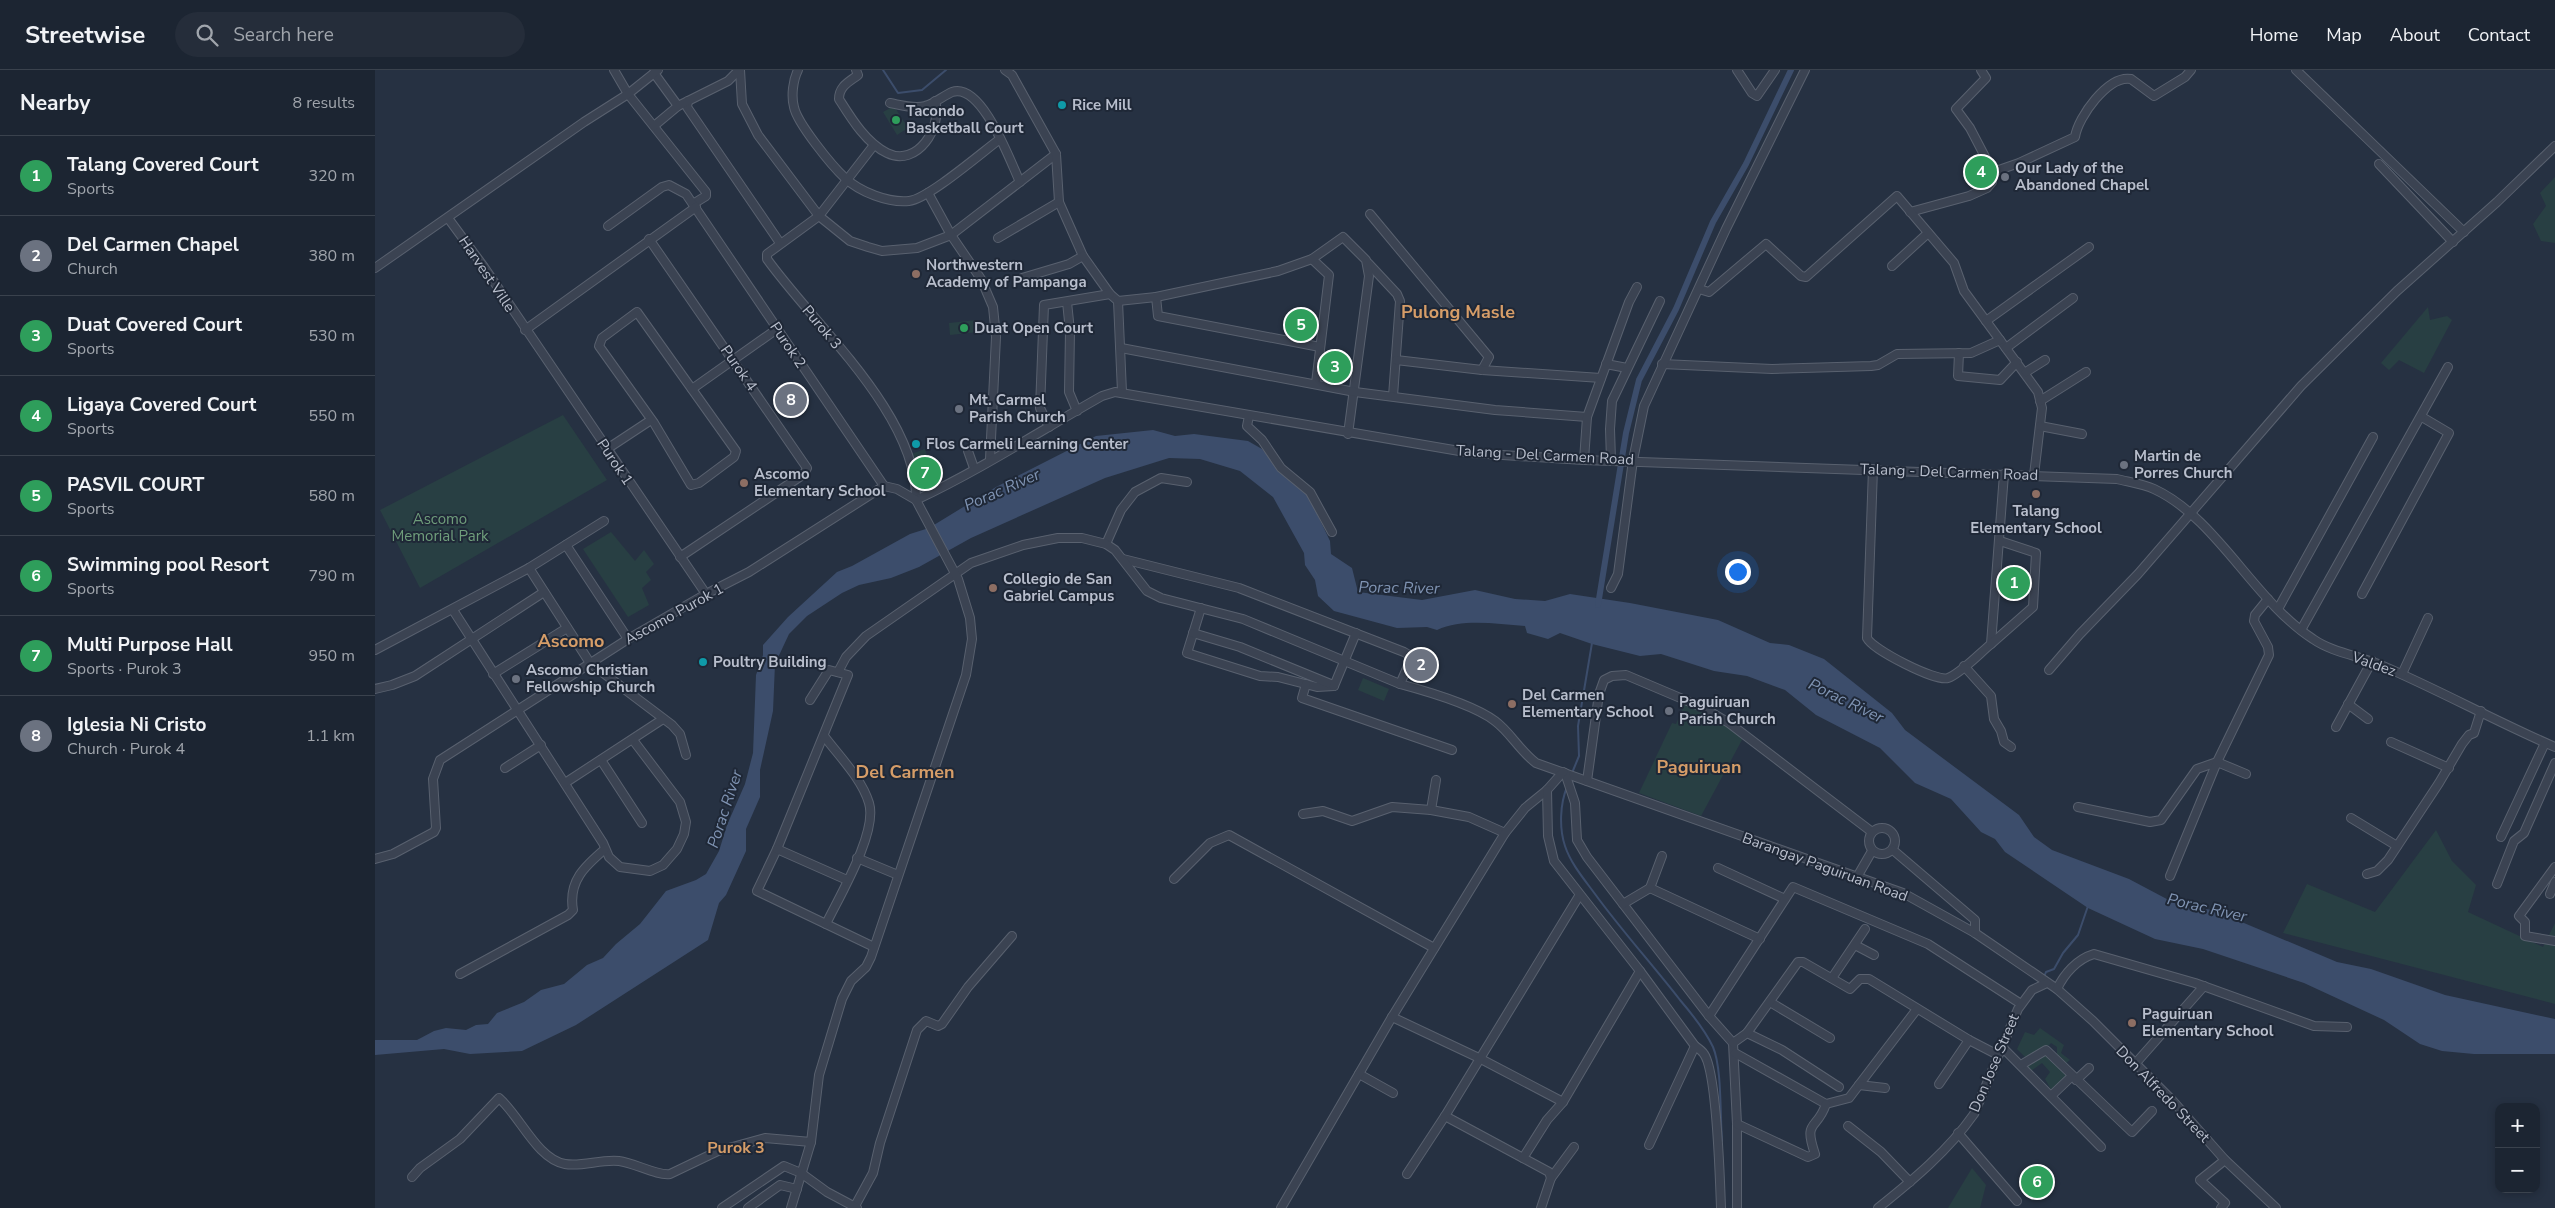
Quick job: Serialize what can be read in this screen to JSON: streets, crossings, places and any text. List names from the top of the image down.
{
  "streets": {
    "street": [
      "Harvest Ville",
      "Purok 3",
      "Purok 2",
      "Purok 4",
      "Talang - Del Carmen Road",
      "Purok 1",
      "Ascomo Purok 1",
      "Valdez",
      "Barangay Paguiruan Road",
      "Don Jose Street",
      "Don Alfredo Street"
    ]
  },
  "crossings": [
    ["Harvest Ville", "Purok 1"],
    ["Purok 3", "Talang - Del Carmen Road"],
    ["Purok 2", "Ascomo Purok 1"],
    ["Purok 4", "Purok 1"],
    ["Talang - Del Carmen Road", "Valdez"],
    ["Purok 1", "Ascomo Purok 1"],
    ["Barangay Paguiruan Road", "Don Jose Street"],
    ["Barangay Paguiruan Road", "Don Alfredo Street"],
    ["Don Jose Street", "Don Alfredo Street"]
  ],
  "districts": [
    "Pulong Masle",
    "Ascomo",
    "Paguiruan",
    "Del Carmen",
    "Purok 3"
  ],
  "water": ["Porac River"],
  "parks": ["Ascomo Memorial Park"],
  "places": [
    "Rice Mill",
    "Tacondo Basketball Court",
    "Our Lady of the Abandoned Chapel",
    "Northwestern Academy of Pampanga",
    "Duat Open Court",
    "Mt. Carmel Parish Church",
    "Flos Carmeli Learning Center",
    "Martin de Porres Church",
    "Ascomo Elementary School",
    "Talang Elementary School",
    "Collegio de San Gabriel Campus",
    "Poultry Building",
    "Ascomo Christian Fellowship Church",
    "Del Carmen Elementary School",
    "Paguiruan Parish Church",
    "Paguiruan Elementary School"
  ],
  "page": {
    "header": "Streetwise",
    "search": "Search here",
    "nav": [
      "Home",
      "Map",
      "About",
      "Contact"
    ],
    "heading": ["Nearby", "8 results"],
    "list": [
      {
        "mark": "1",
        "name": "Talang Covered Court",
        "note": "Sports",
        "value": "320 m"
      },
      {
        "mark": "2",
        "name": "Del Carmen Chapel",
        "note": "Church",
        "value": "380 m"
      },
      {
        "mark": "3",
        "name": "Duat Covered Court",
        "note": "Sports",
        "value": "530 m"
      },
      {
        "mark": "4",
        "name": "Ligaya Covered Court",
        "note": "Sports",
        "value": "550 m"
      },
      {
        "mark": "5",
        "name": "PASVIL COURT",
        "note": "Sports",
        "value": "580 m"
      },
      {
        "mark": "6",
        "name": "Swimming pool Resort",
        "note": "Sports",
        "value": "790 m"
      },
      {
        "mark": "7",
        "name": "Multi Purpose Hall",
        "note": "Sports · Purok 3",
        "value": "950 m"
      },
      {
        "mark": "8",
        "name": "Iglesia Ni Cristo",
        "note": "Church · Purok 4",
        "value": "1.1 km"
      }
    ],
    "pins": [
      "4",
      "5",
      "3",
      "8",
      "7",
      "1",
      "2",
      "6"
    ],
    "map_buttons": ["+", "−"]
  }
}
